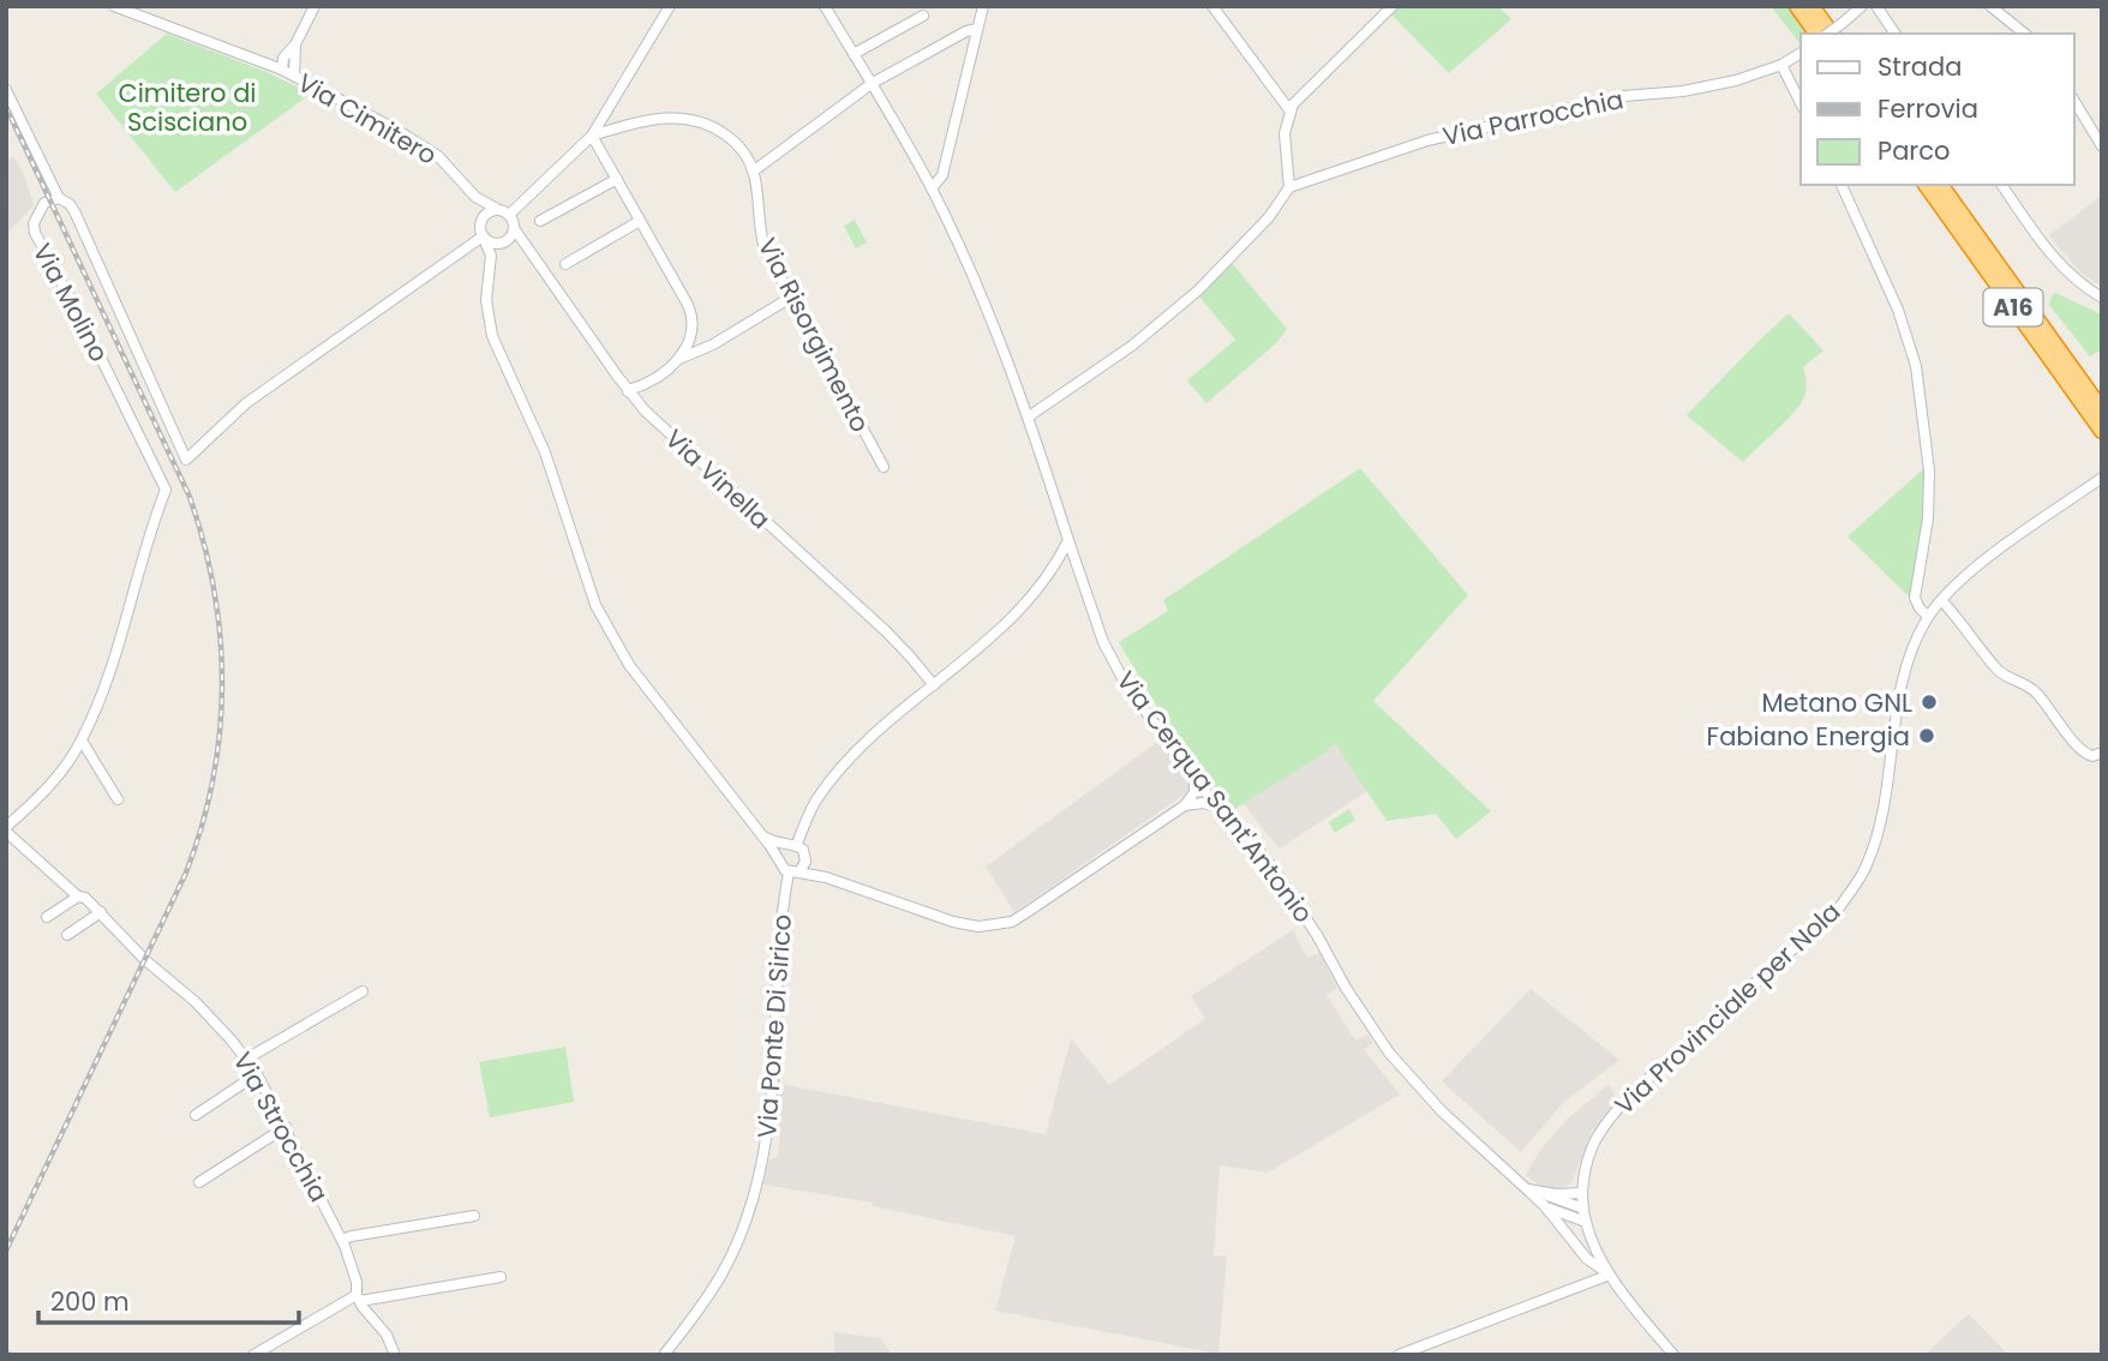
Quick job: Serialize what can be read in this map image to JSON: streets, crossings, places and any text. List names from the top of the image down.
{
  "streets": {
    "highway": ["A16"],
    "street": [
      "Via Parrocchia",
      "Via Cimitero",
      "Via Molino",
      "Via Risorgimento",
      "Via Vinella",
      "Via Cerqua Sant'Antonio",
      "Via Provinciale per Nola",
      "Via Ponte Di Sirico",
      "Via Strocchia"
    ]
  },
  "crossings": [
    ["Via Molino", "Via Vinella"],
    ["Via Molino", "Via Strocchia"],
    ["Via Cerqua Sant'Antonio", "Via Provinciale per Nola"]
  ],
  "parks": ["Cimitero di Scisciano"],
  "places": ["Metano GNL", "Fabiano Energia"],
  "legend": ["Strada", "Ferrovia", "Parco"],
  "scale_bar": "200 m"
}
